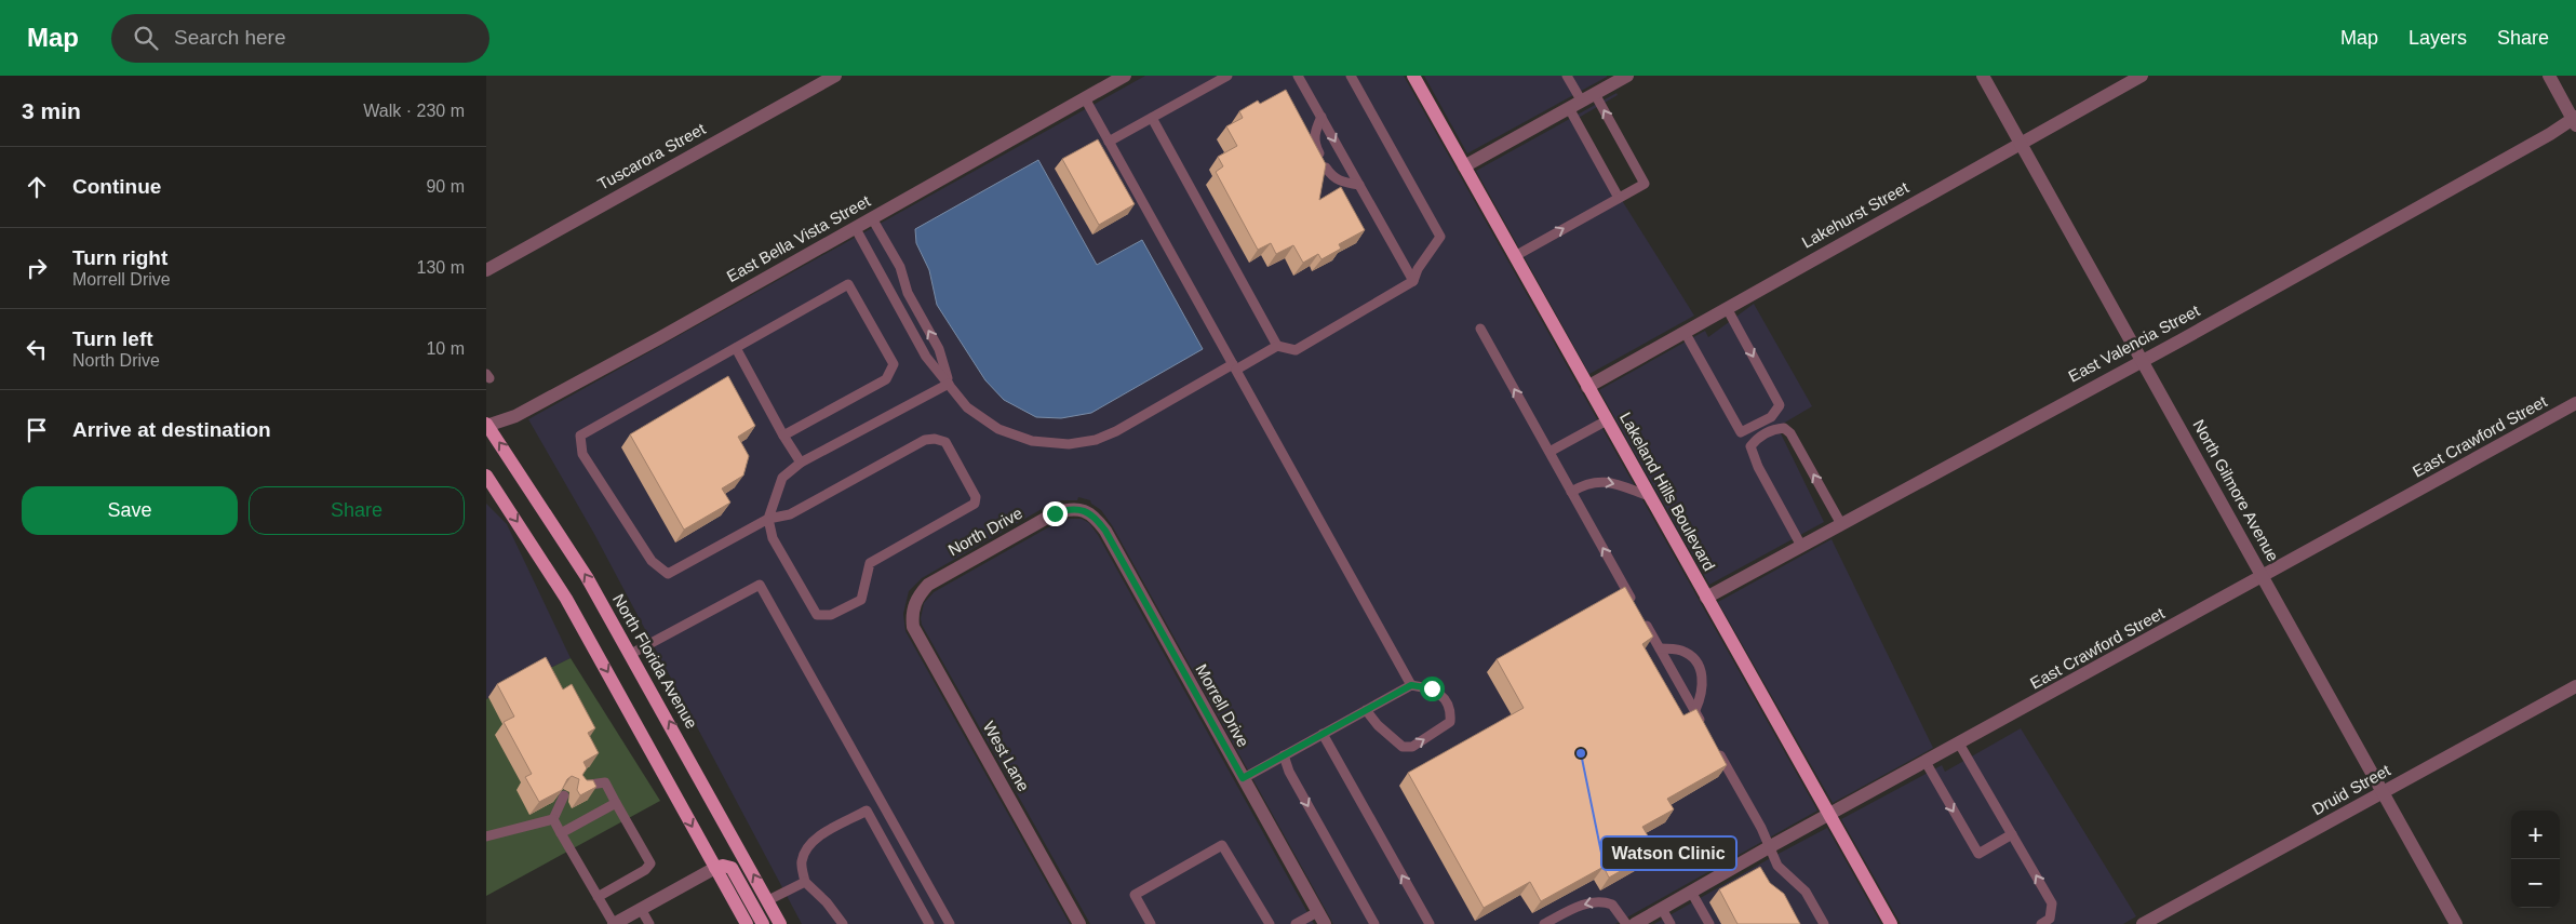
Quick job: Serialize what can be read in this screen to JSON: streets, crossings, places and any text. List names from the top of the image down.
{
  "streets": {
    "main road": ["Lakeland Hills Boulevard", "North Florida Avenue"],
    "street": [
      "Tuscarora Street",
      "Lakehurst Street",
      "East Bella Vista Street",
      "East Valencia Street",
      "East Crawford Street",
      "North Gilmore Avenue",
      "North Drive",
      "Morrell Drive",
      "West Lane",
      "Druid Street"
    ]
  },
  "crossings": [
    ["Lakehurst Street", "North Gilmore Avenue"],
    ["Lakehurst Street", "Lakeland Hills Boulevard"],
    ["East Bella Vista Street", "North Florida Avenue"],
    ["East Valencia Street", "North Gilmore Avenue"],
    ["East Valencia Street", "Lakeland Hills Boulevard"],
    ["East Crawford Street", "North Gilmore Avenue"],
    ["East Crawford Street", "Lakeland Hills Boulevard"],
    ["North Gilmore Avenue", "Druid Street"],
    ["North Drive", "Morrell Drive"],
    ["North Drive", "West Lane"]
  ],
  "places": ["Watson Clinic"],
  "page": {
    "header": "Map",
    "search": "Search here",
    "nav": ["Map", "Layers", "Share"],
    "heading": ["3 min", "Walk · 230 m"],
    "list": [
      ["Continue", "90 m"],
      ["Turn right", "Morrell Drive", "130 m"],
      ["Turn left", "North Drive", "10 m"],
      "Arrive at destination"
    ],
    "buttons": ["Save", "Share"],
    "map_buttons": ["+", "−"]
  }
}
